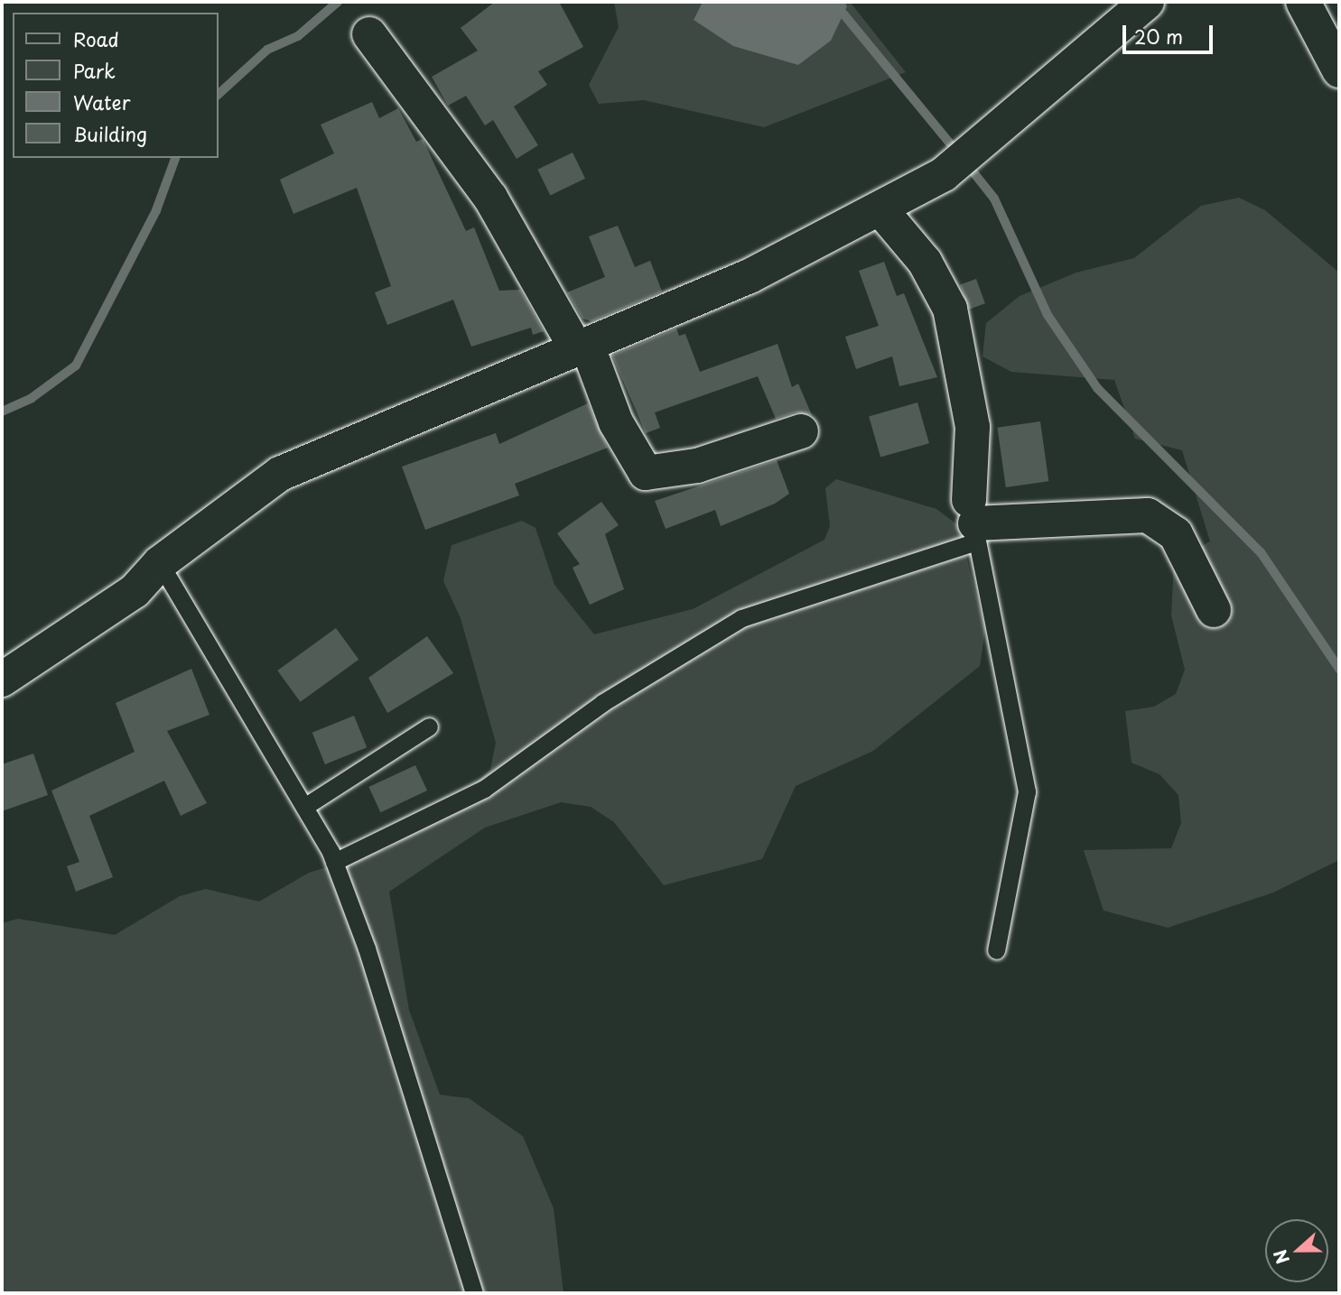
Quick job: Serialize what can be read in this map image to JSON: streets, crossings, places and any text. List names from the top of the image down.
{
  "legend": [
    "Road",
    "Park",
    "Water",
    "Building"
  ],
  "scale_bar": "20 m",
  "north": "left"
}
